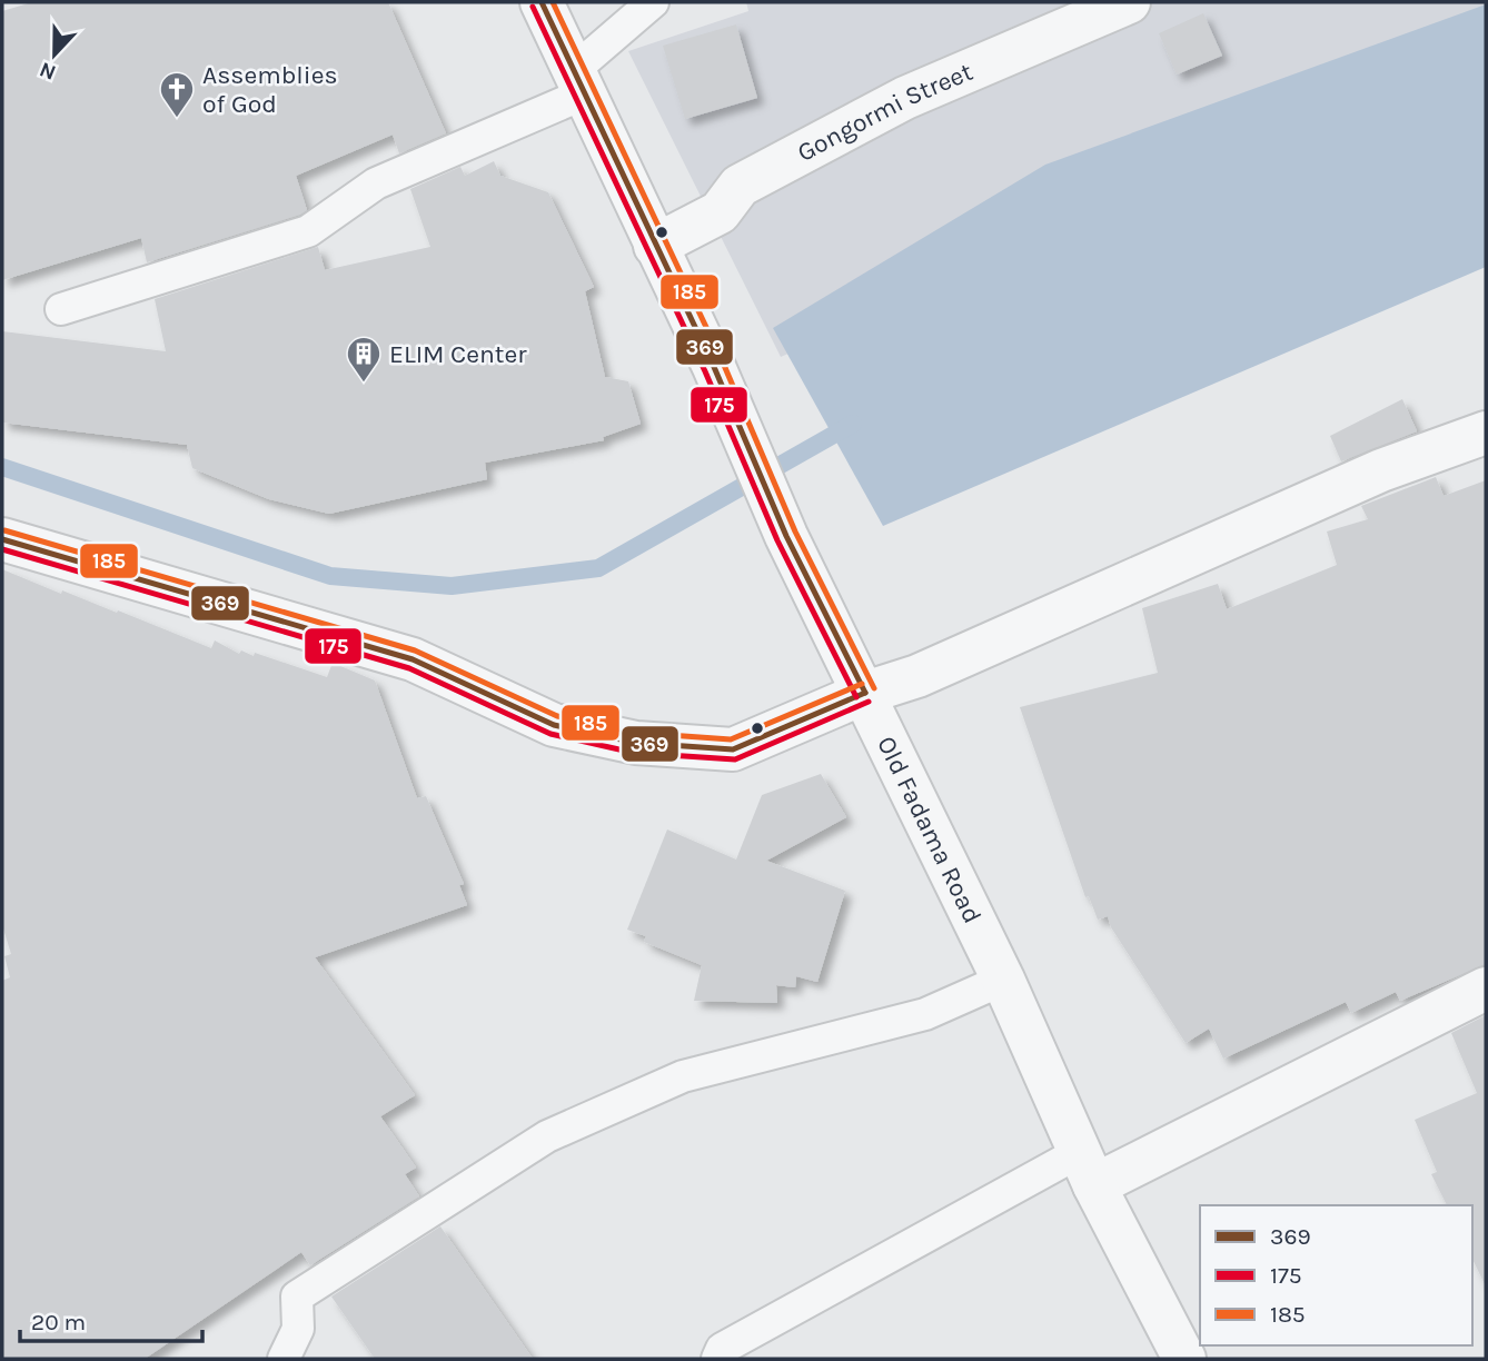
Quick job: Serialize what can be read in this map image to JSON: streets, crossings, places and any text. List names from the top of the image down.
{
  "streets": {
    "street": ["Gongormi Street", "Old Fadama Road"]
  },
  "crossings": [
    ["Gongormi Street", "Old Fadama Road"]
  ],
  "places": {
    "church": ["Assemblies of God"],
    "building": ["ELIM Center"]
  },
  "lines": ["transit line 369", "transit line 185", "transit line 175"],
  "legend": ["369", "175", "185"],
  "scale_bar": "20 m",
  "north": "bottom"
}
